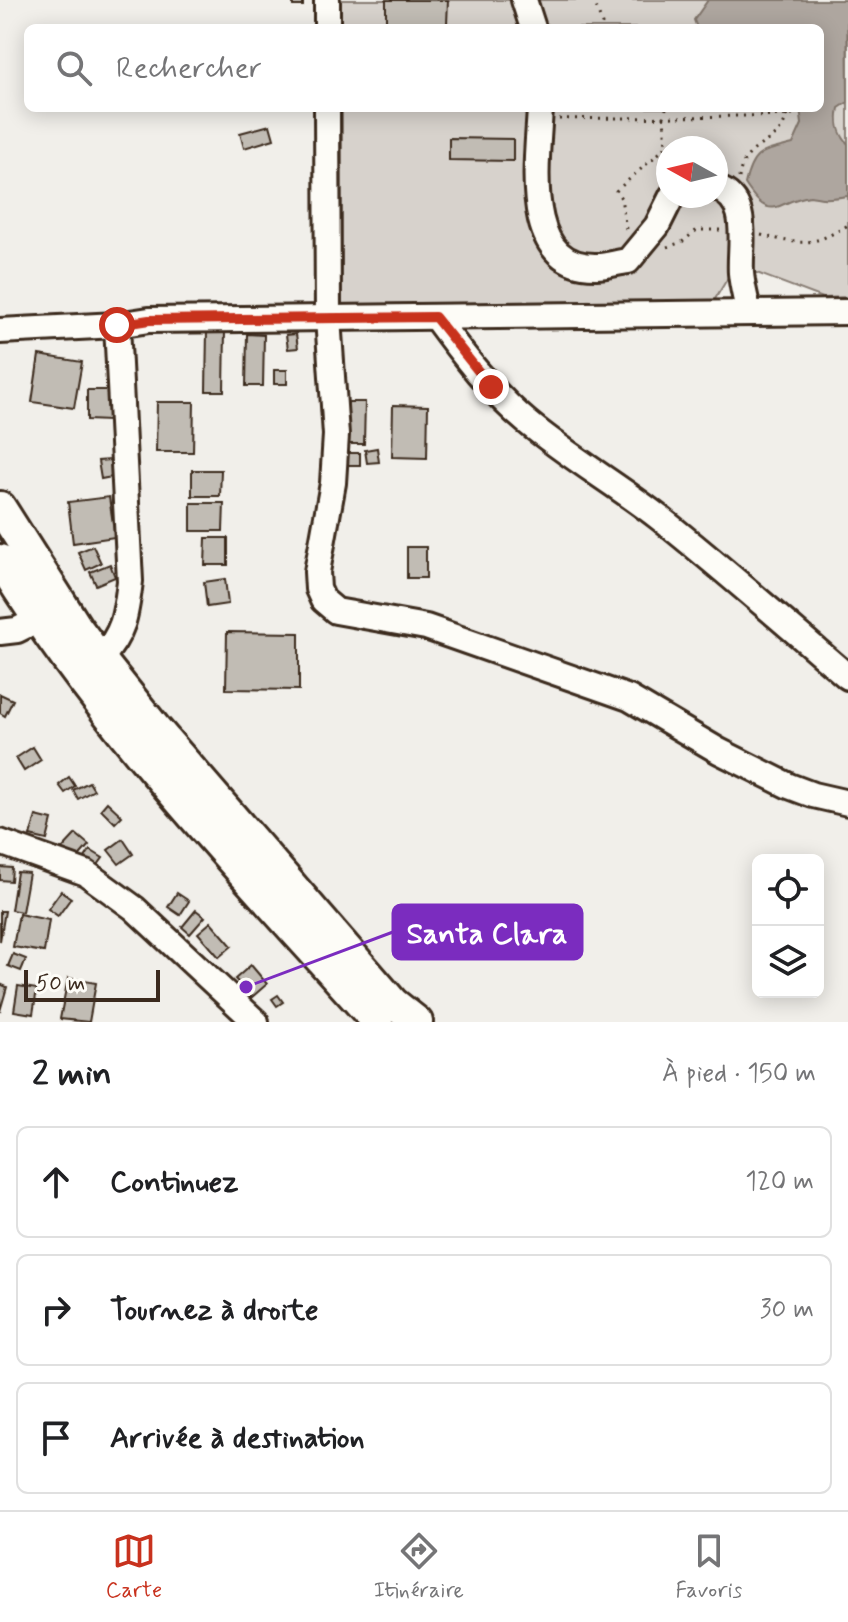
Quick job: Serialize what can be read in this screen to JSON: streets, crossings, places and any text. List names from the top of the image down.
{
  "places": ["Santa Clara"],
  "scale_bar": "50 m",
  "north": "left",
  "page": {
    "search": "Rechercher",
    "scale": "50 m",
    "heading": ["2 min", "À pied · 150 m"],
    "list": [
      ["Continuez", "120 m"],
      ["Tournez à droite", "30 m"],
      "Arrivée à destination"
    ],
    "nav": ["Carte", "Itinéraire", "Favoris"]
  }
}
